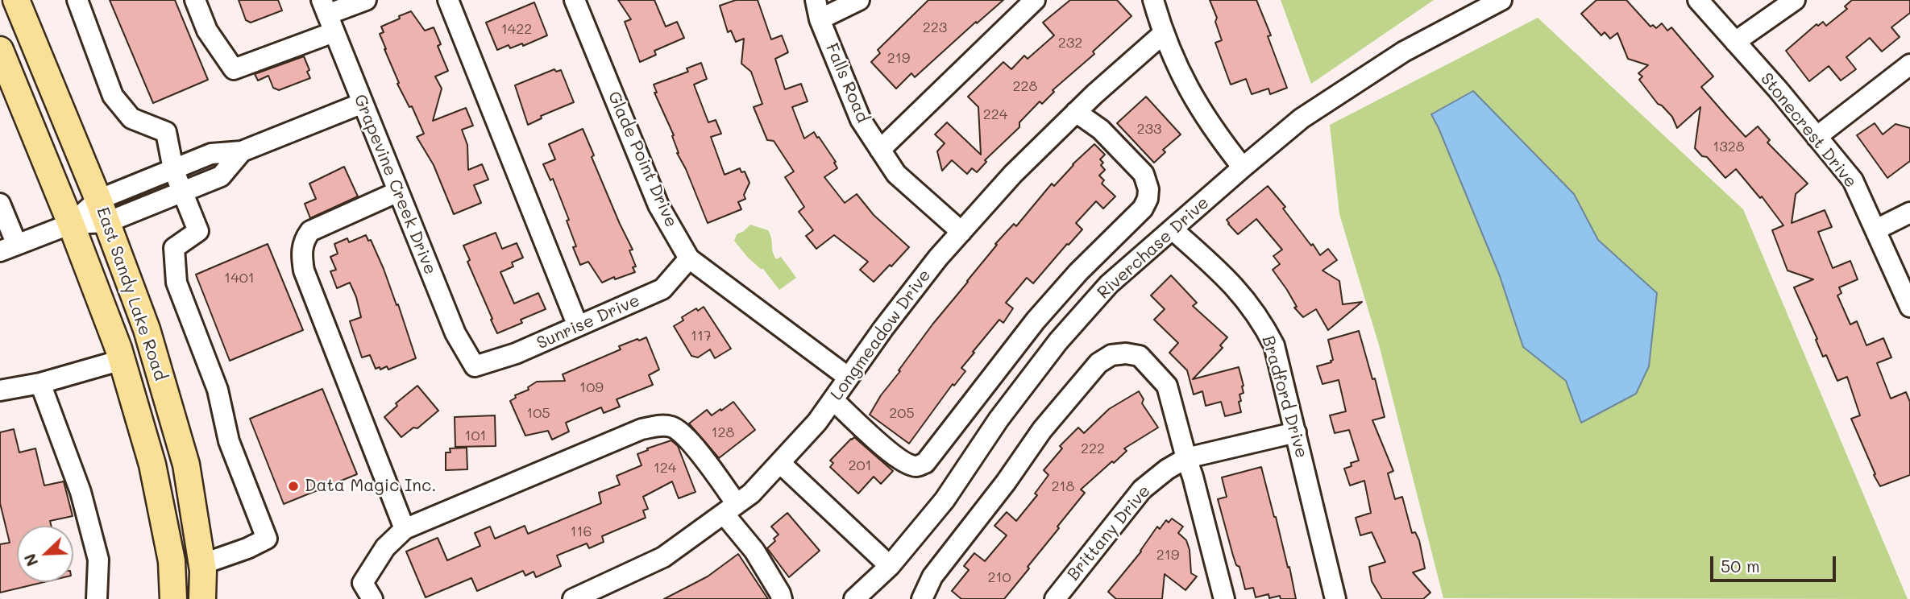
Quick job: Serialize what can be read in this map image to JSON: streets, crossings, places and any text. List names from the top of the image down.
{
  "streets": {
    "main road": ["East Sandy Lake Road"],
    "street": [
      "Falls Road",
      "Stonecrest Drive",
      "Glade Point Drive",
      "Grapevine Creek Drive",
      "Riverchase Drive",
      "Sunrise Drive",
      "Longmeadow Drive",
      "Bradford Drive",
      "Brittany Drive"
    ]
  },
  "crossings": [
    ["Falls Road", "Longmeadow Drive"],
    ["Glade Point Drive", "Sunrise Drive"],
    ["Glade Point Drive", "Longmeadow Drive"],
    ["Grapevine Creek Drive", "Sunrise Drive"],
    ["Riverchase Drive", "Bradford Drive"],
    ["Bradford Drive", "Brittany Drive"]
  ],
  "places": ["Data Magic Inc."],
  "house_numbers": [
    "223",
    "1422",
    "232",
    "219",
    "228",
    "224",
    "233",
    "1328",
    "1401",
    "117",
    "109",
    "105",
    "205",
    "128",
    "101",
    "222",
    "201",
    "124",
    "218",
    "116",
    "219",
    "210"
  ],
  "scale_bar": "50 m",
  "north": "bottom left"
}
